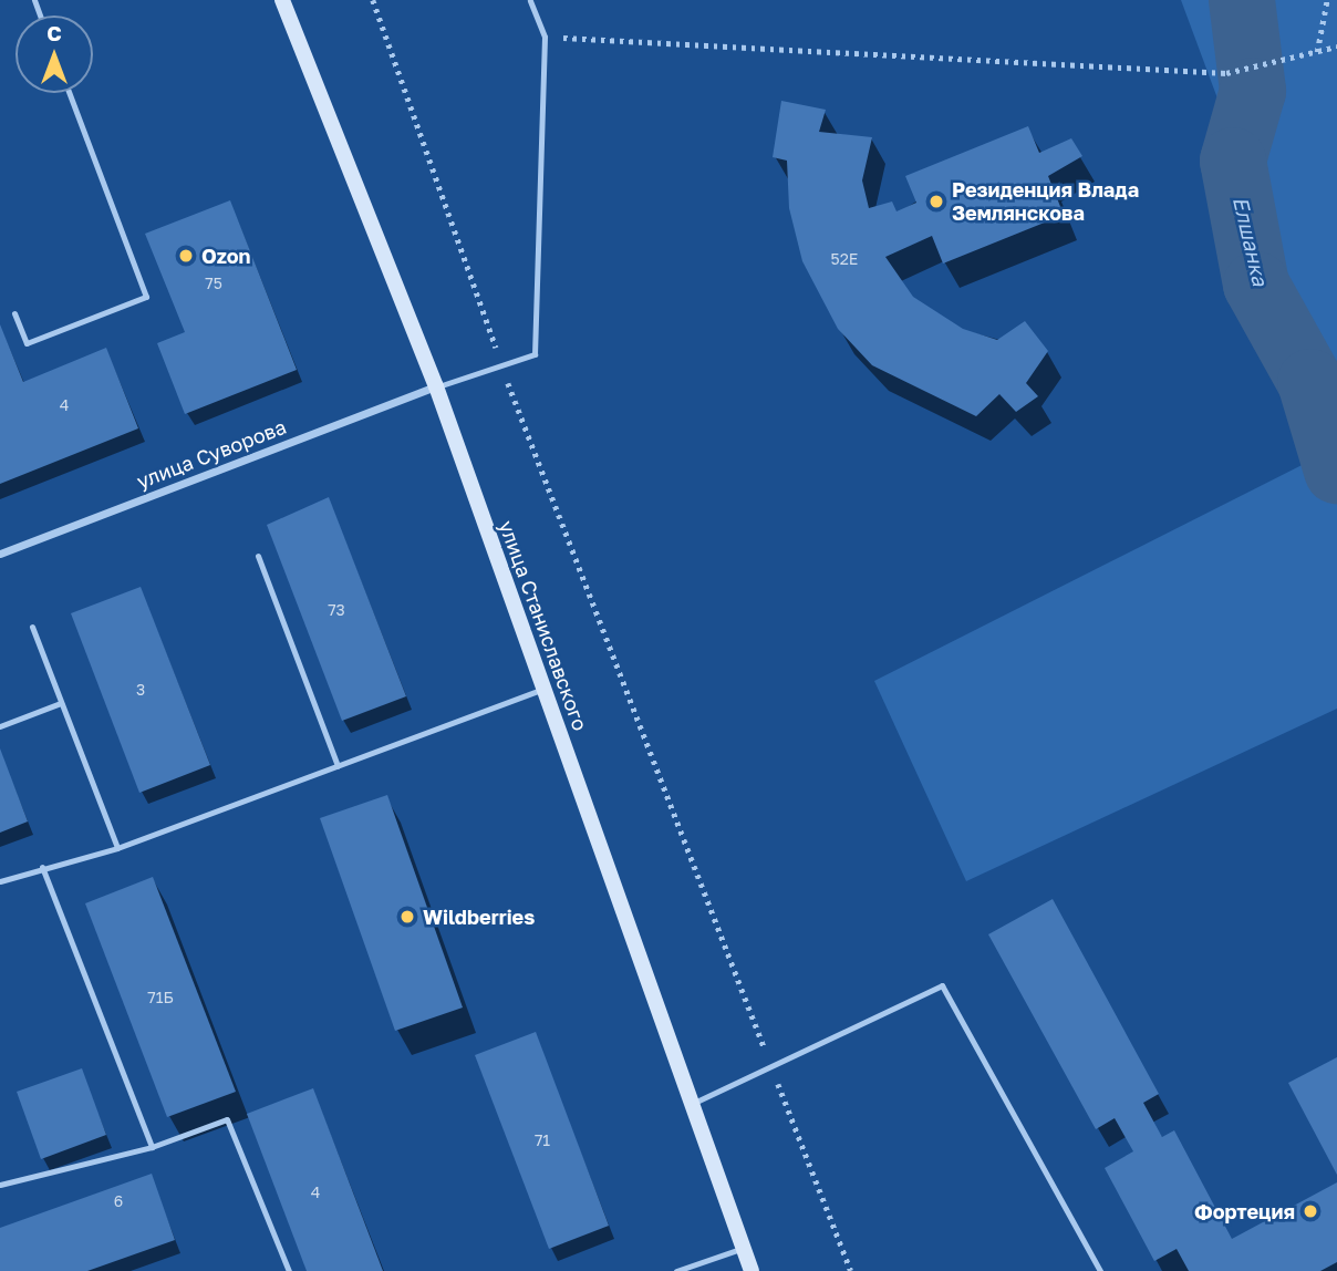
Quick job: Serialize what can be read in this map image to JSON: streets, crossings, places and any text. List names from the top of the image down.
{
  "streets": {
    "main road": ["улица Станиславского"],
    "street": ["улица Суворова"]
  },
  "crossings": [
    ["улица Суворова", "улица Станиславского"]
  ],
  "water": ["Елшанка"],
  "places": [
    "Резиденция Влада Землянскова",
    "Ozon",
    "Wildberries",
    "Фортеция"
  ],
  "house_numbers": [
    "52Е",
    "75",
    "4",
    "73",
    "3",
    "71Б",
    "71",
    "4",
    "6"
  ],
  "north": "top"
}
